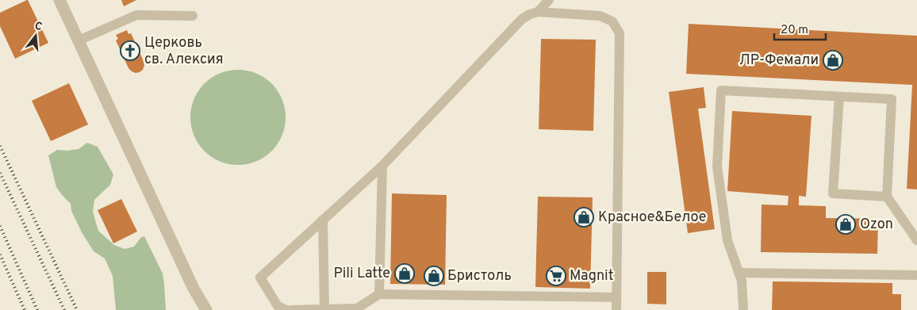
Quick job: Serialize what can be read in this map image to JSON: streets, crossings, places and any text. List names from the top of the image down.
{
  "places": {
    "church": ["Церковь св. Алексия"],
    "shop": [
      "ЛР-Фемали",
      "Красное&Белое",
      "Ozon",
      "Pili Latte",
      "Бристоль"
    ],
    "supermarket": ["Magnit"]
  },
  "scale_bar": "20 m",
  "north": "top"
}
